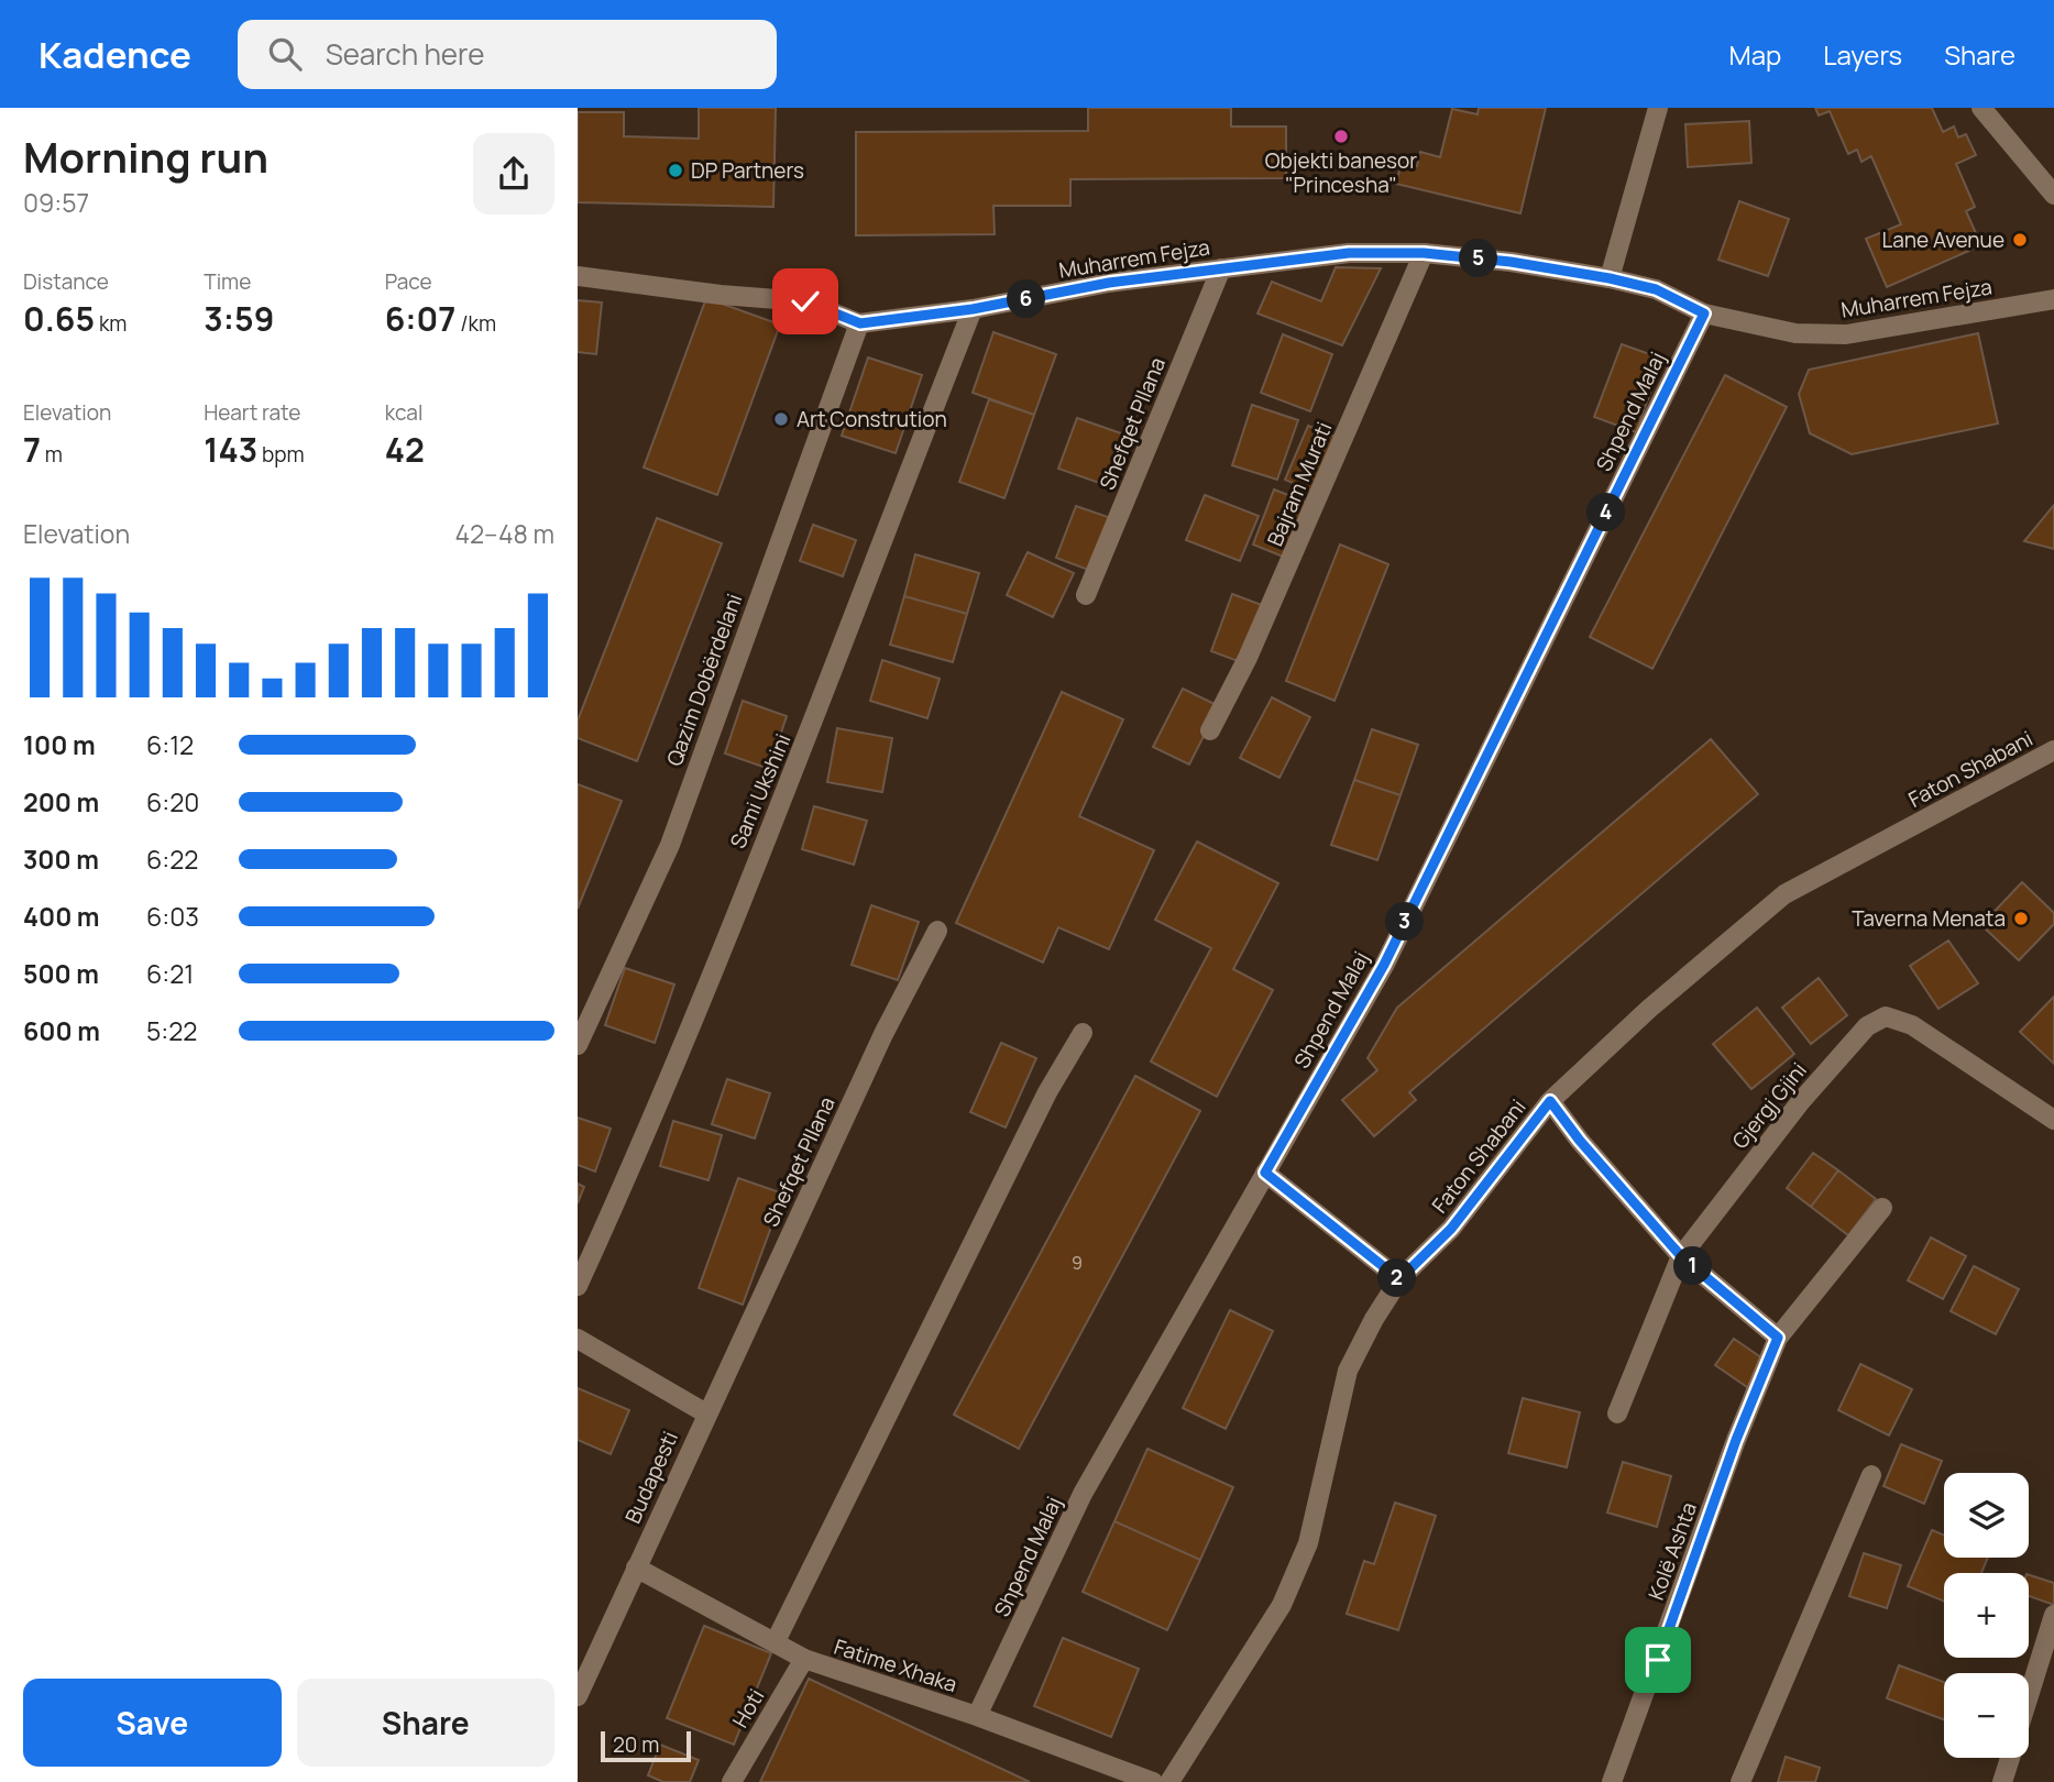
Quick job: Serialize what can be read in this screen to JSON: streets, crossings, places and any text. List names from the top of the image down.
{
  "streets": {
    "street": [
      "Muharrem Fejza",
      "Shpend Malaj",
      "Shefqet Pllana",
      "Bajram Murati",
      "Qazim Dobërdelani",
      "Faton Shabani",
      "Sami Ukshini",
      "Gjergj Gjini",
      "Budapesti",
      "Kolë Ashta",
      "Fatime Xhaka",
      "Hoti"
    ]
  },
  "crossings": [
    ["Muharrem Fejza", "Shpend Malaj"],
    ["Muharrem Fejza", "Shefqet Pllana"],
    ["Muharrem Fejza", "Bajram Murati"],
    ["Muharrem Fejza", "Qazim Dobërdelani"],
    ["Muharrem Fejza", "Sami Ukshini"],
    ["Shpend Malaj", "Fatime Xhaka"],
    ["Shefqet Pllana", "Budapesti"],
    ["Budapesti", "Fatime Xhaka"],
    ["Fatime Xhaka", "Hoti"]
  ],
  "places": [
    "Objekti banesor \"Princesha\"",
    "DP Partners",
    "Lane Avenue",
    "Art Constrution",
    "Taverna Menata"
  ],
  "house_numbers": ["9"],
  "scale_bar": "20 m",
  "page": {
    "header": "Kadence",
    "search": "Search here",
    "nav": ["Map", "Layers", "Share"],
    "heading": ["Morning run", "09:57"],
    "stats": [
      ["Distance", "0.65 km"],
      ["Time", "3:59"],
      ["Pace", "6:07 /km"],
      ["Elevation", "7 m"],
      ["Heart rate", "143 bpm"],
      ["kcal", "42"]
    ],
    "pins": [
      "5",
      "6",
      "4",
      "3",
      "1",
      "2"
    ],
    "chart": ["Elevation", "42–48 m"],
    "list": [
      {
        "name": "100 m",
        "note": "6:12"
      },
      {
        "name": "200 m",
        "note": "6:20"
      },
      {
        "name": "300 m",
        "note": "6:22"
      },
      {
        "name": "400 m",
        "note": "6:03"
      },
      {
        "name": "500 m",
        "note": "6:21"
      },
      {
        "name": "600 m",
        "note": "5:22"
      }
    ],
    "map_buttons": ["+", "−"],
    "buttons": ["Save", "Share"],
    "scale": "20 m"
  }
}
